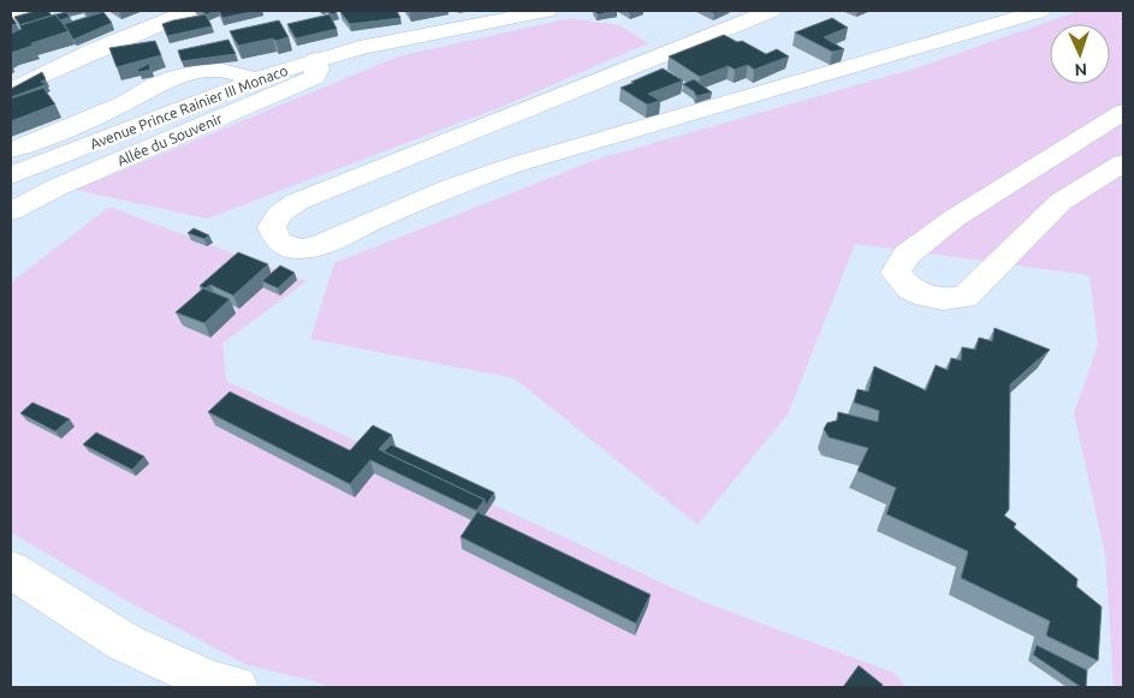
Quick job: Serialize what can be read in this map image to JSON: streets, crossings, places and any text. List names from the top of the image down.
{
  "streets": {
    "street": ["Avenue Prince Rainier III Monaco", "Allée du Souvenir"]
  },
  "crossings": [
    ["Avenue Prince Rainier III Monaco", "Allée du Souvenir"]
  ],
  "north": "bottom"
}
